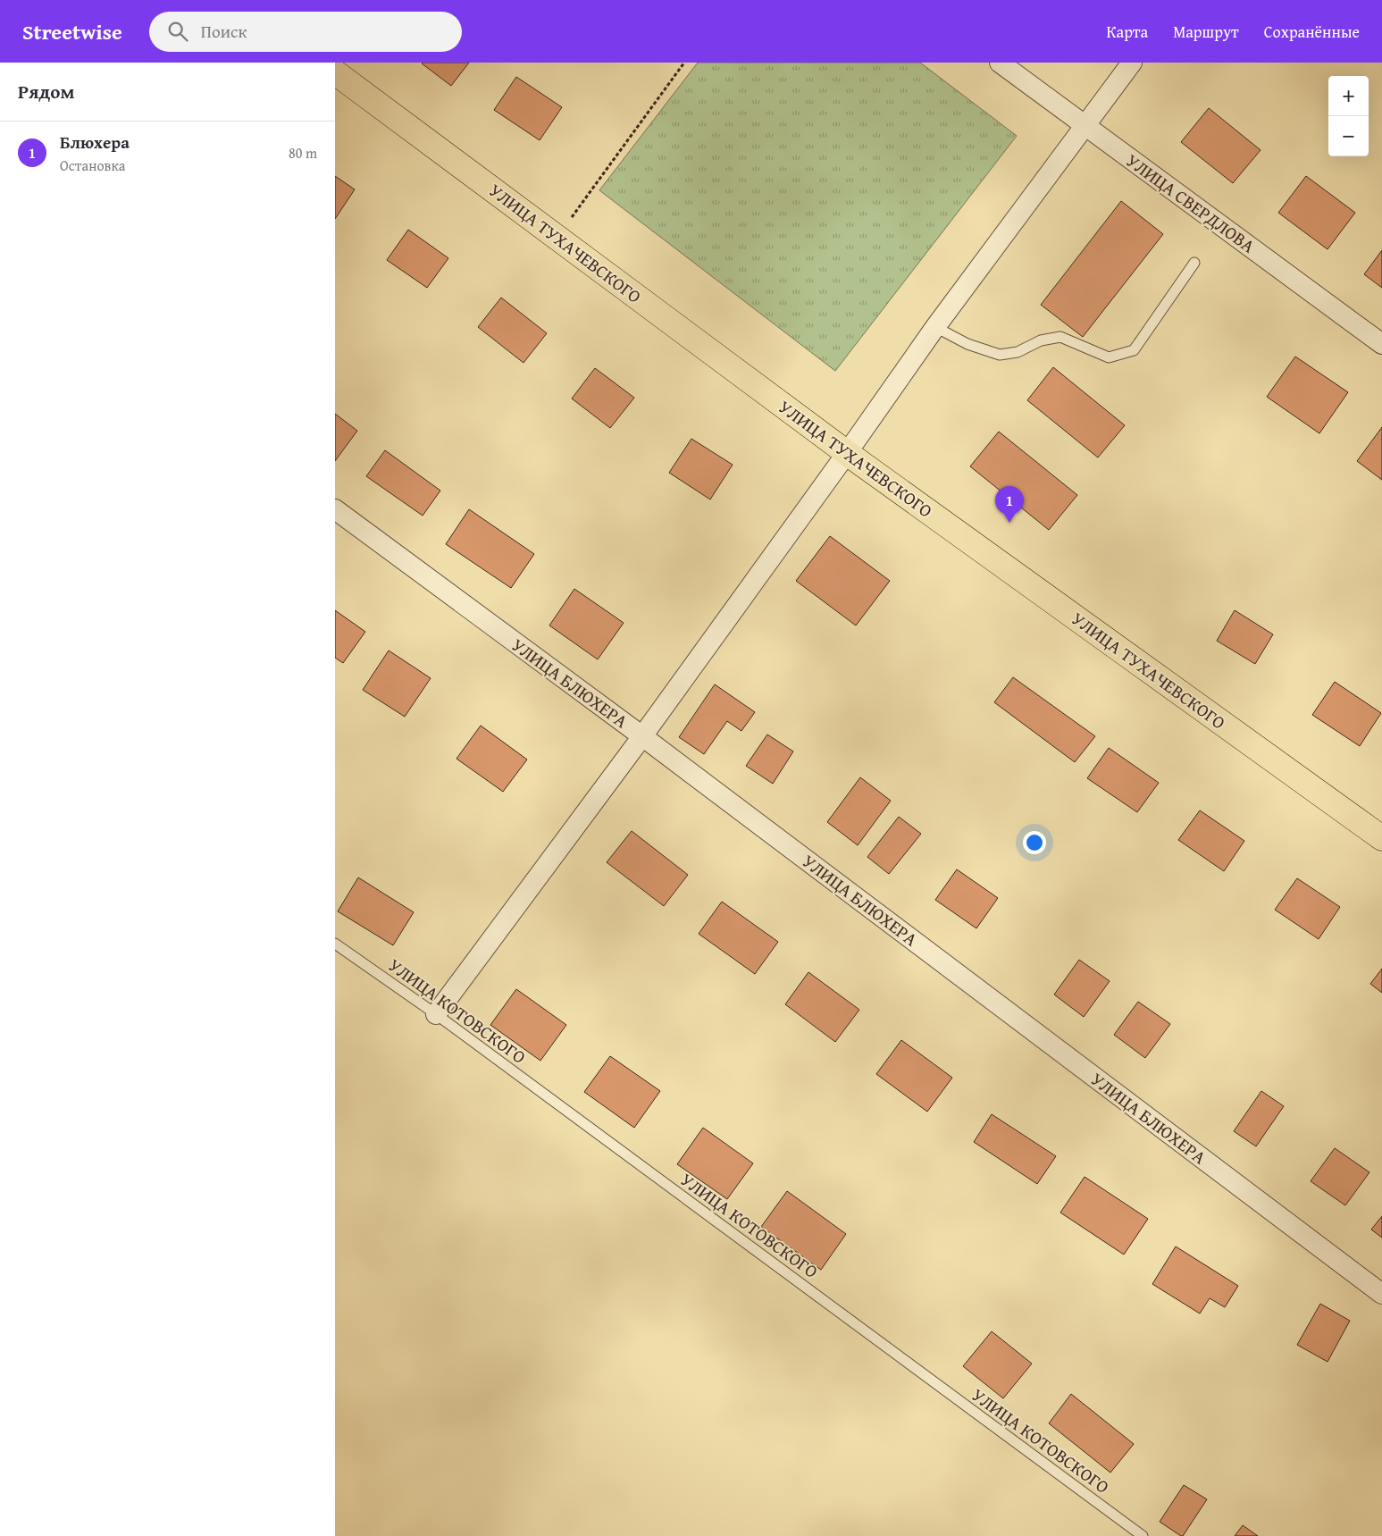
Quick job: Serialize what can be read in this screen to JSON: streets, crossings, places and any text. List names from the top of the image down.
{
  "streets": {
    "main road": ["УЛИЦА ТУХАЧЕВСКОГО"],
    "street": ["УЛИЦА СВЕРДЛОВА", "УЛИЦА БЛЮХЕРА"],
    "lane": ["УЛИЦА КОТОВСКОГО"]
  },
  "page": {
    "header": "Streetwise",
    "search": "Поиск",
    "nav": ["Карта", "Маршрут", "Сохранённые"],
    "heading": "Рядом",
    "map_buttons": ["+", "−"],
    "list": [
      {
        "mark": "1",
        "name": "Блюхера",
        "note": "Остановка",
        "value": "80 m"
      }
    ],
    "pins": "1"
  }
}
